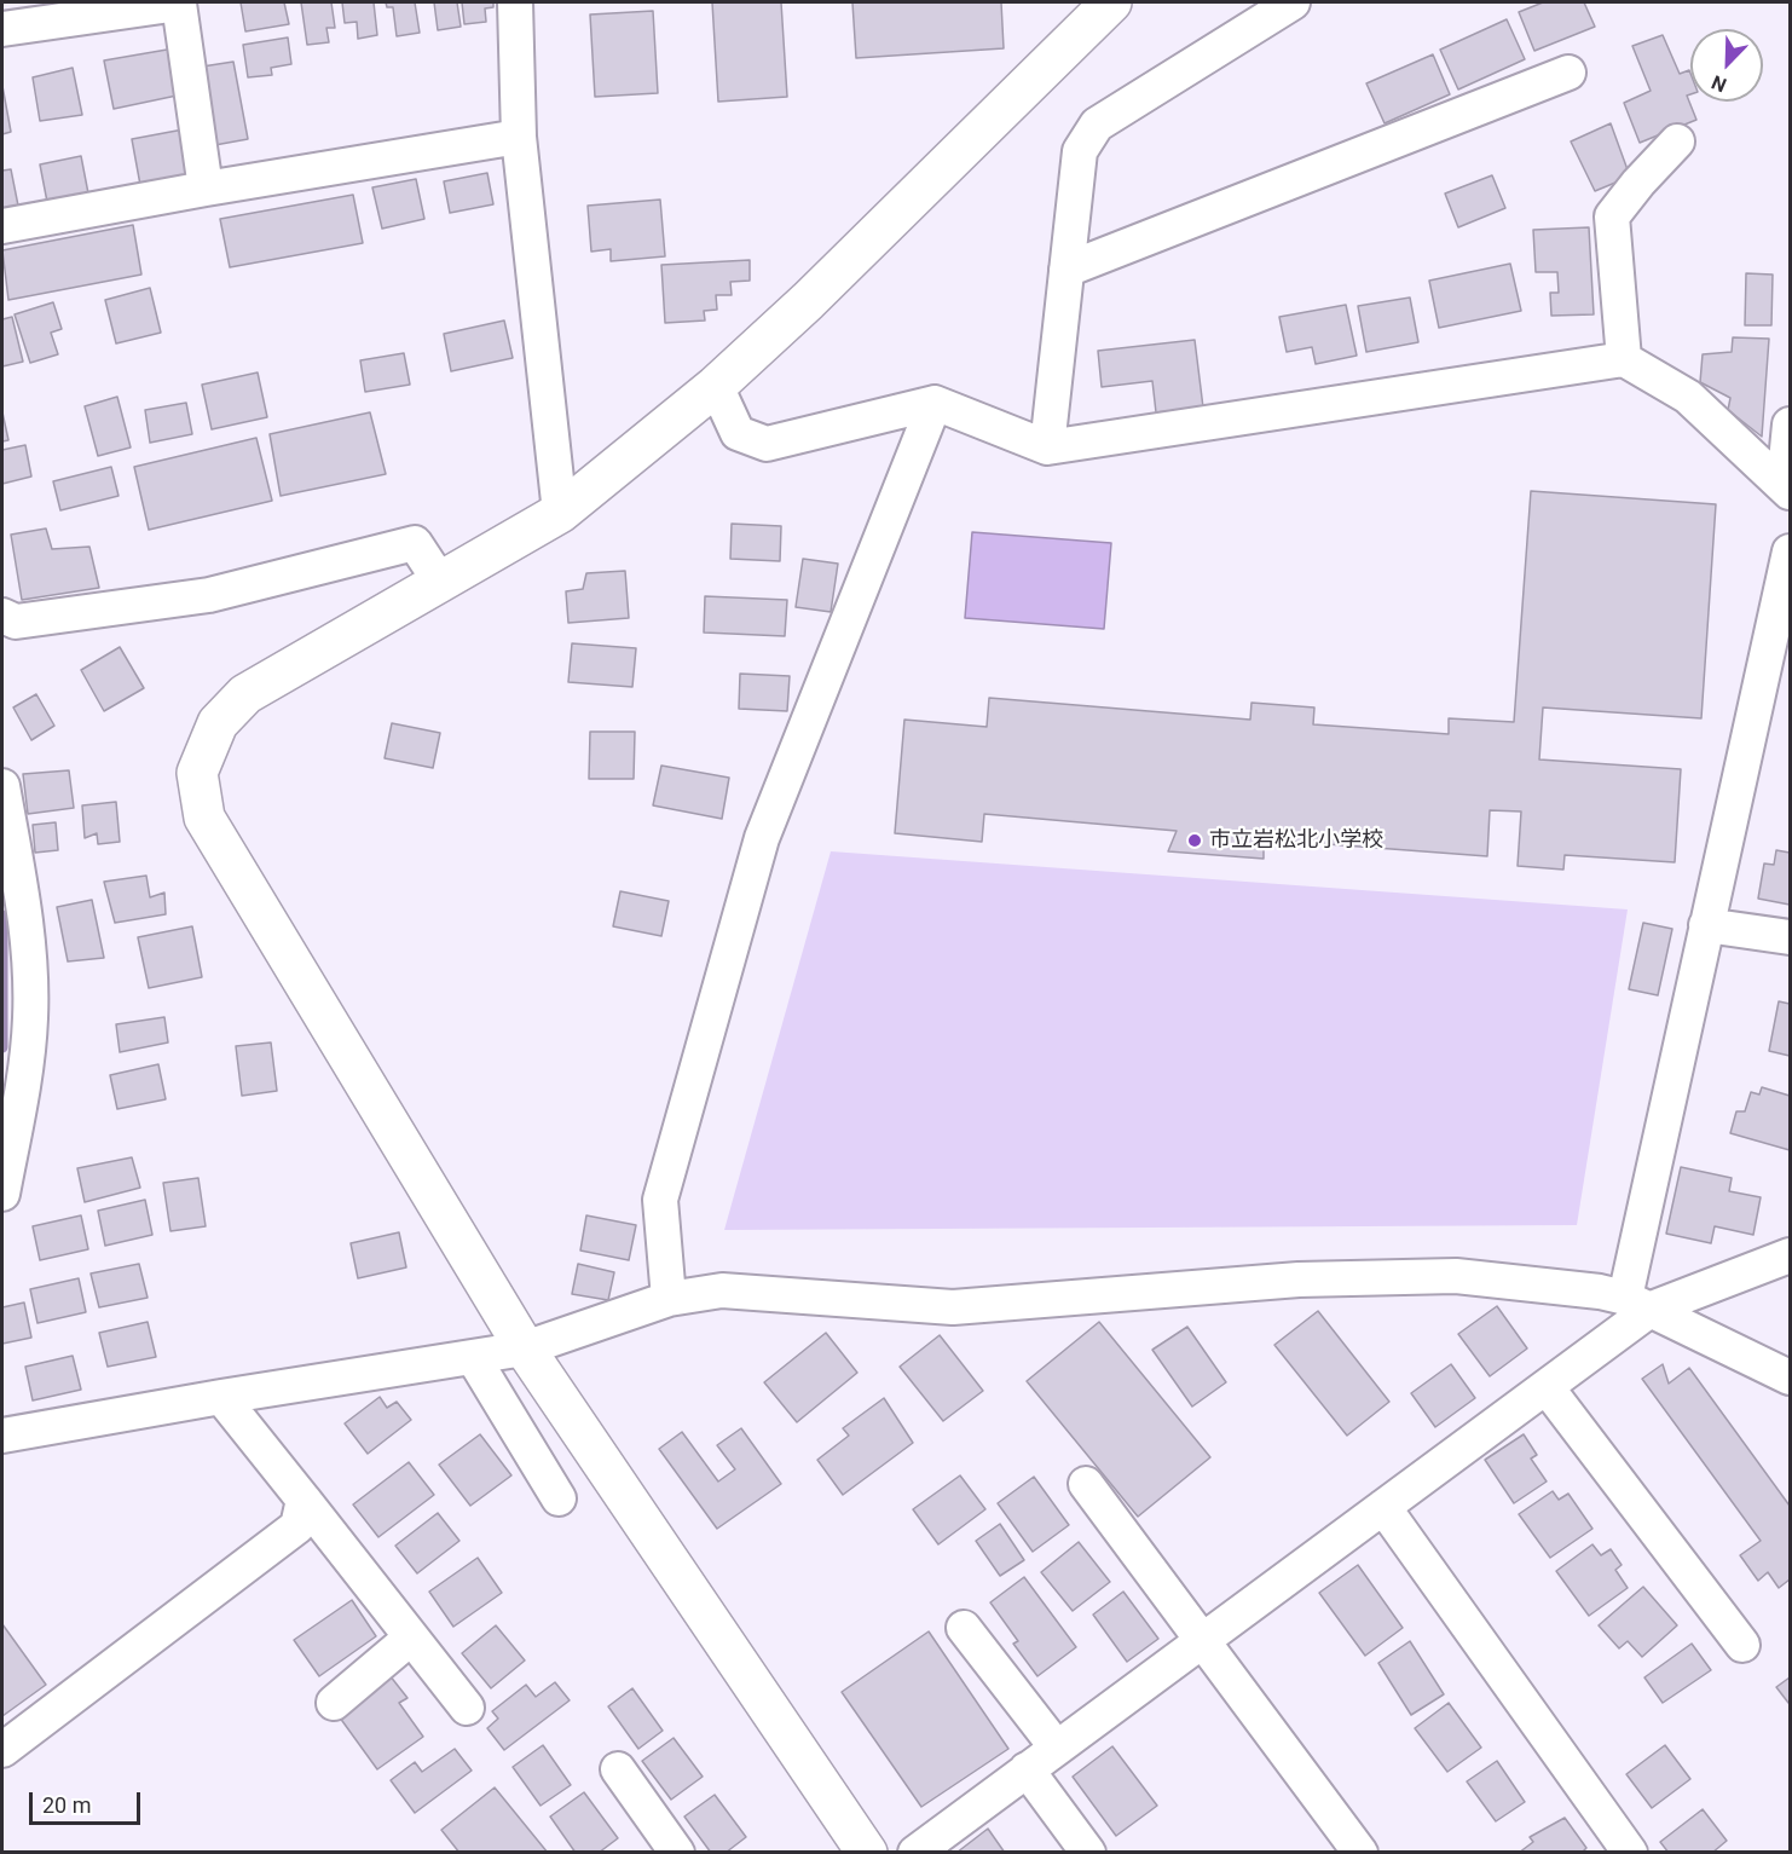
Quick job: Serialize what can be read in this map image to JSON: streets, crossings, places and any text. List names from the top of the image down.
{
  "places": ["市立岩松北小学校"],
  "scale_bar": "20 m",
  "north": "bottom left"
}
